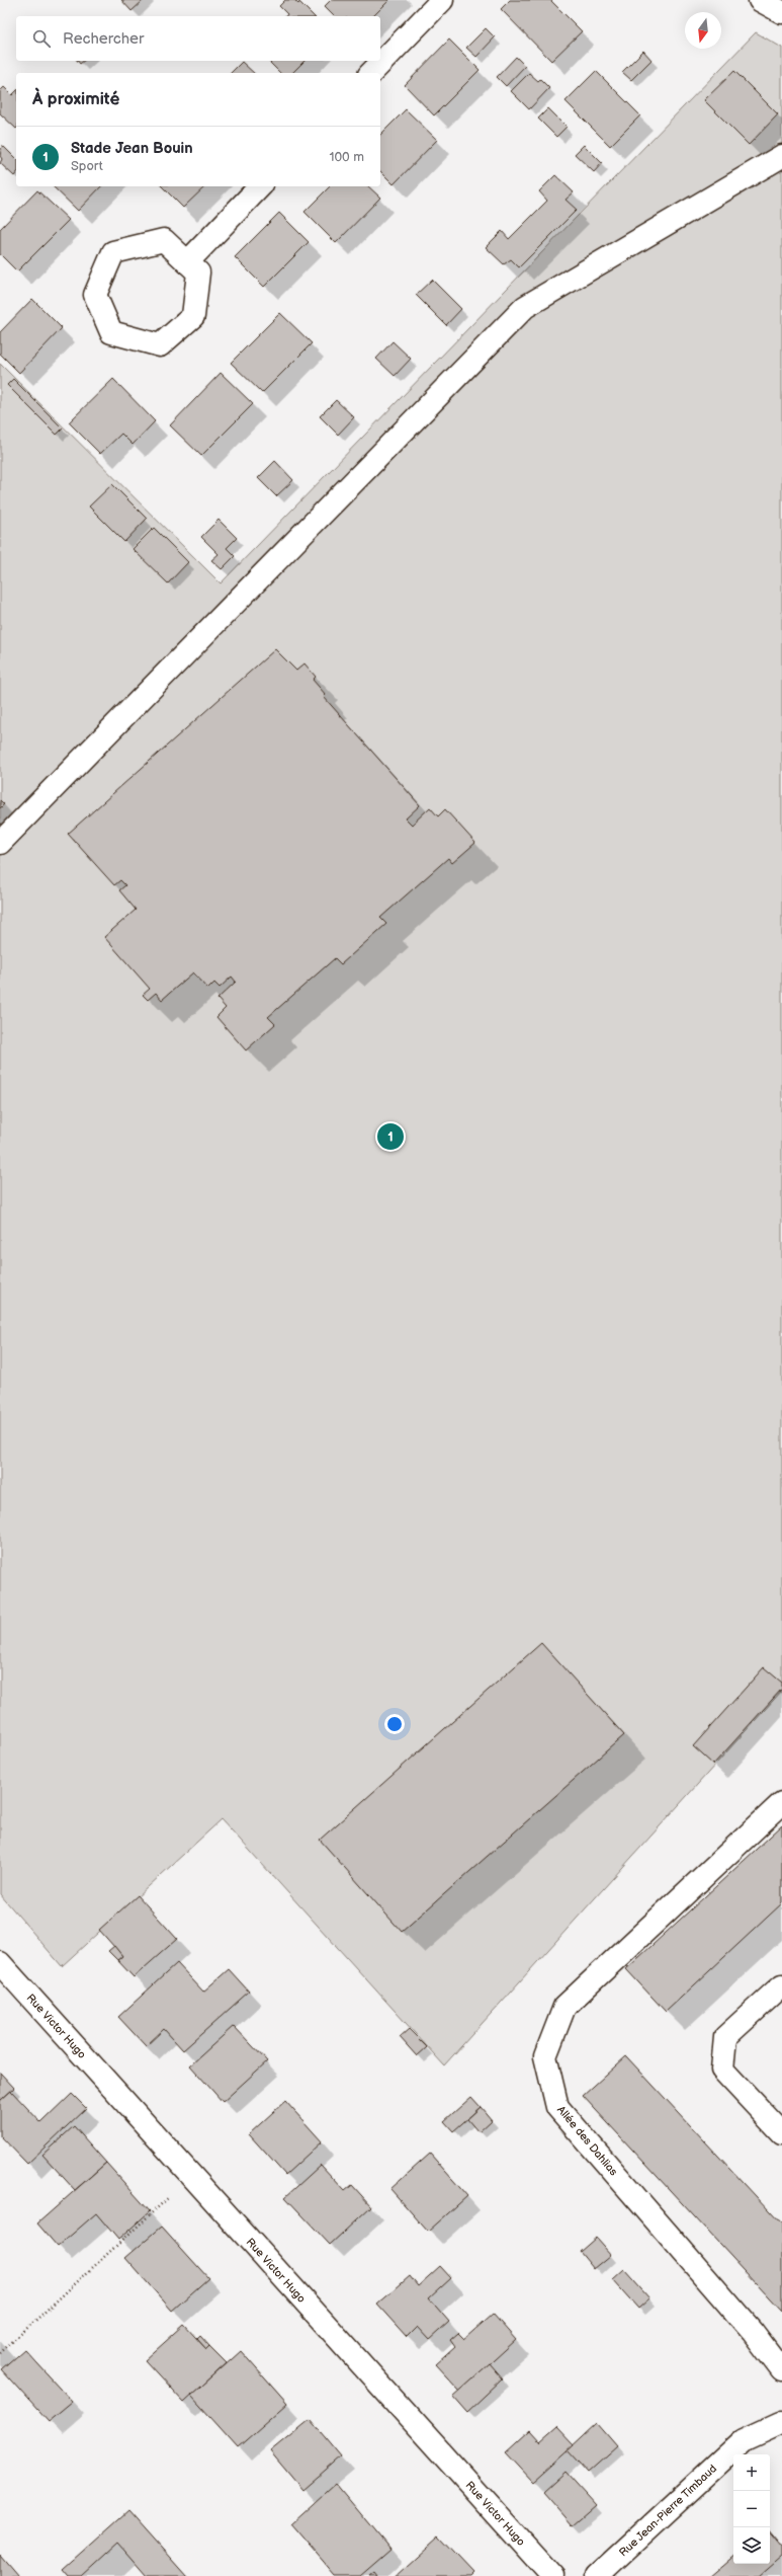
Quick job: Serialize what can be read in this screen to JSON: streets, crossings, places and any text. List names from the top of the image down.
{
  "streets": {
    "street": ["Rue Victor Hugo", "Allée des Dahlias", "Rue Jean-Pierre Timbaud"]
  },
  "north": "bottom",
  "page": {
    "search": "Rechercher",
    "heading": "À proximité",
    "list": [
      {
        "mark": "1",
        "name": "Stade Jean Bouin",
        "note": "Sport",
        "value": "100 m"
      }
    ],
    "pins": "1",
    "map_buttons": ["+", "−"]
  }
}
